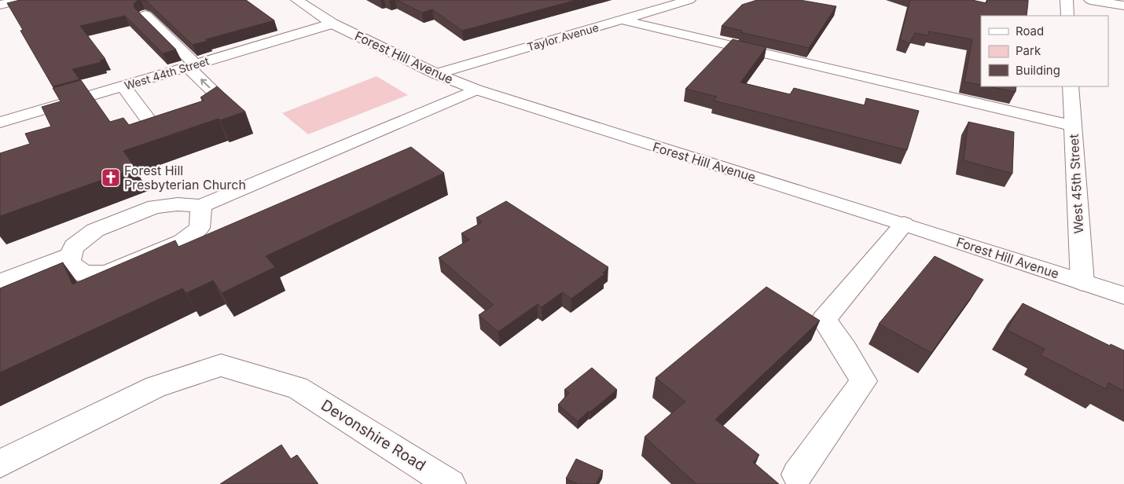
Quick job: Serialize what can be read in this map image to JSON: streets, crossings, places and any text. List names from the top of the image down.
{
  "streets": {
    "street": [
      "Taylor Avenue",
      "Forest Hill Avenue",
      "West 44th Street",
      "West 45th Street",
      "Devonshire Road"
    ]
  },
  "crossings": [
    ["Taylor Avenue", "Forest Hill Avenue"],
    ["Forest Hill Avenue", "West 44th Street"],
    ["Forest Hill Avenue", "West 45th Street"]
  ],
  "places": {
    "church": ["Forest Hill Presbyterian Church"]
  },
  "legend": ["Road", "Park", "Building"]
}
